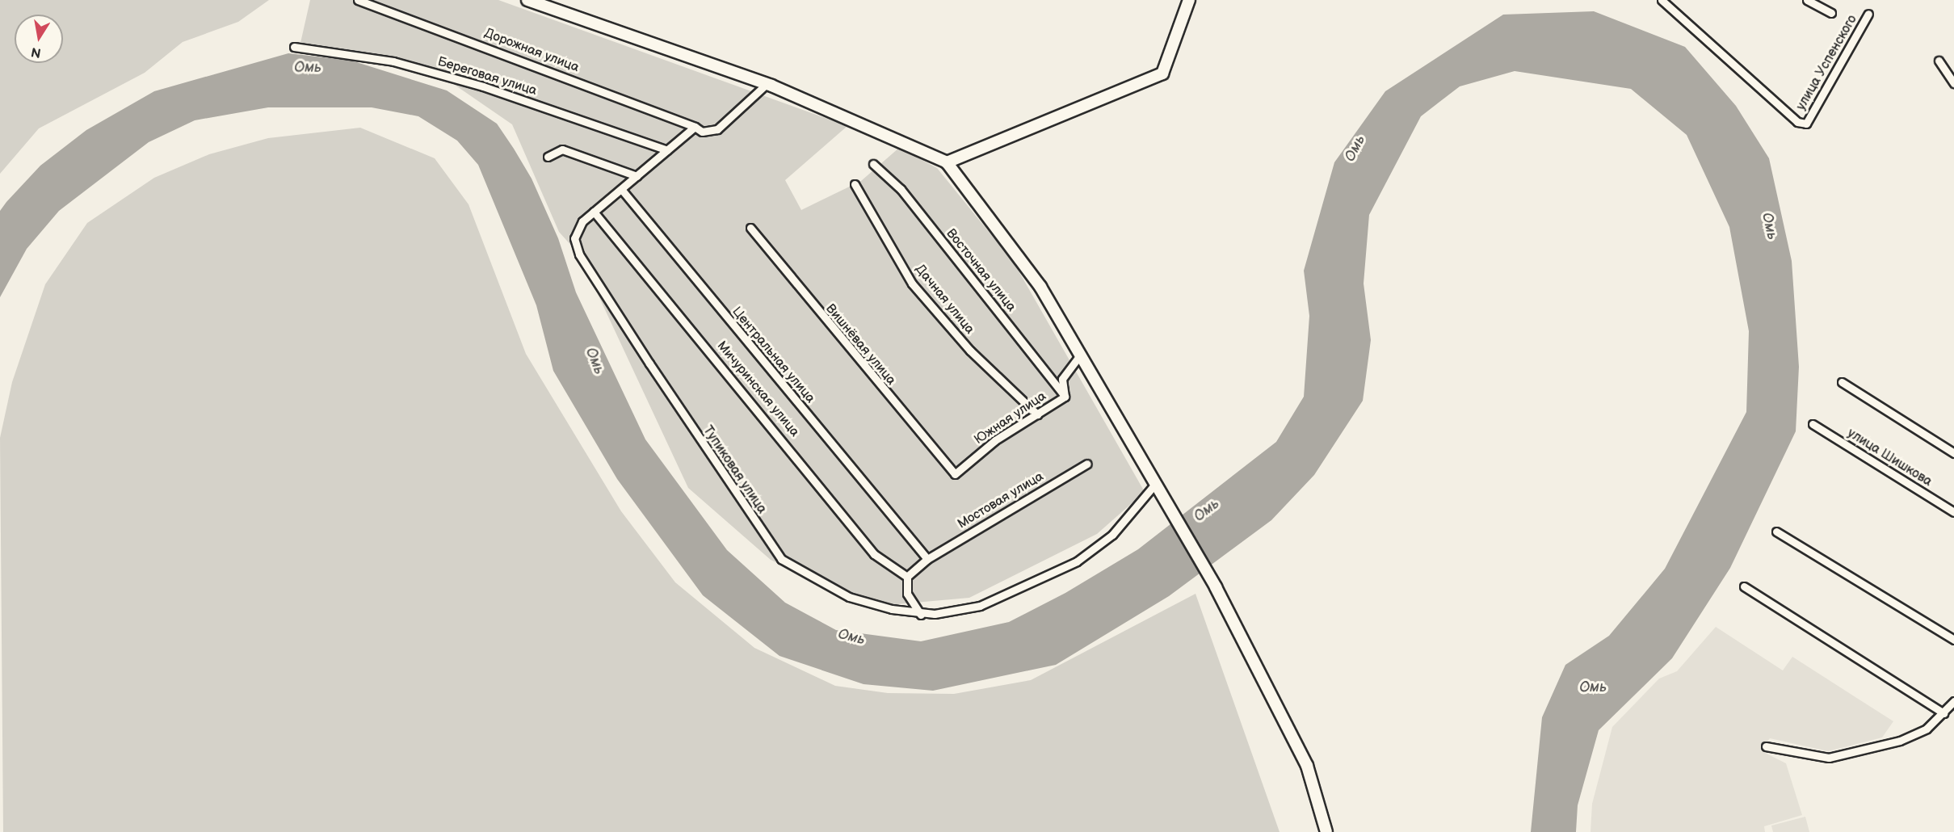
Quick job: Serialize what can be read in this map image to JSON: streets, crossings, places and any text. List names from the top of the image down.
{
  "streets": {
    "street": [
      "Дорожная улица",
      "улица Успенского",
      "Береговая улица",
      "Восточная улица",
      "Дачная улица",
      "Вишнёвая улица",
      "Центральная улица",
      "Мичуринская улица",
      "Южная улица",
      "улица Шишкова",
      "Тупиковая улица",
      "Мостовая улица"
    ]
  },
  "crossings": [
    ["Восточная улица", "Южная улица"],
    ["Дачная улица", "Южная улица"],
    ["Вишнёвая улица", "Южная улица"],
    ["Центральная улица", "Мостовая улица"],
    ["Мичуринская улица", "Тупиковая улица"],
    ["Мичуринская улица", "Мостовая улица"]
  ],
  "water": ["Омь"],
  "north": "bottom"
}
